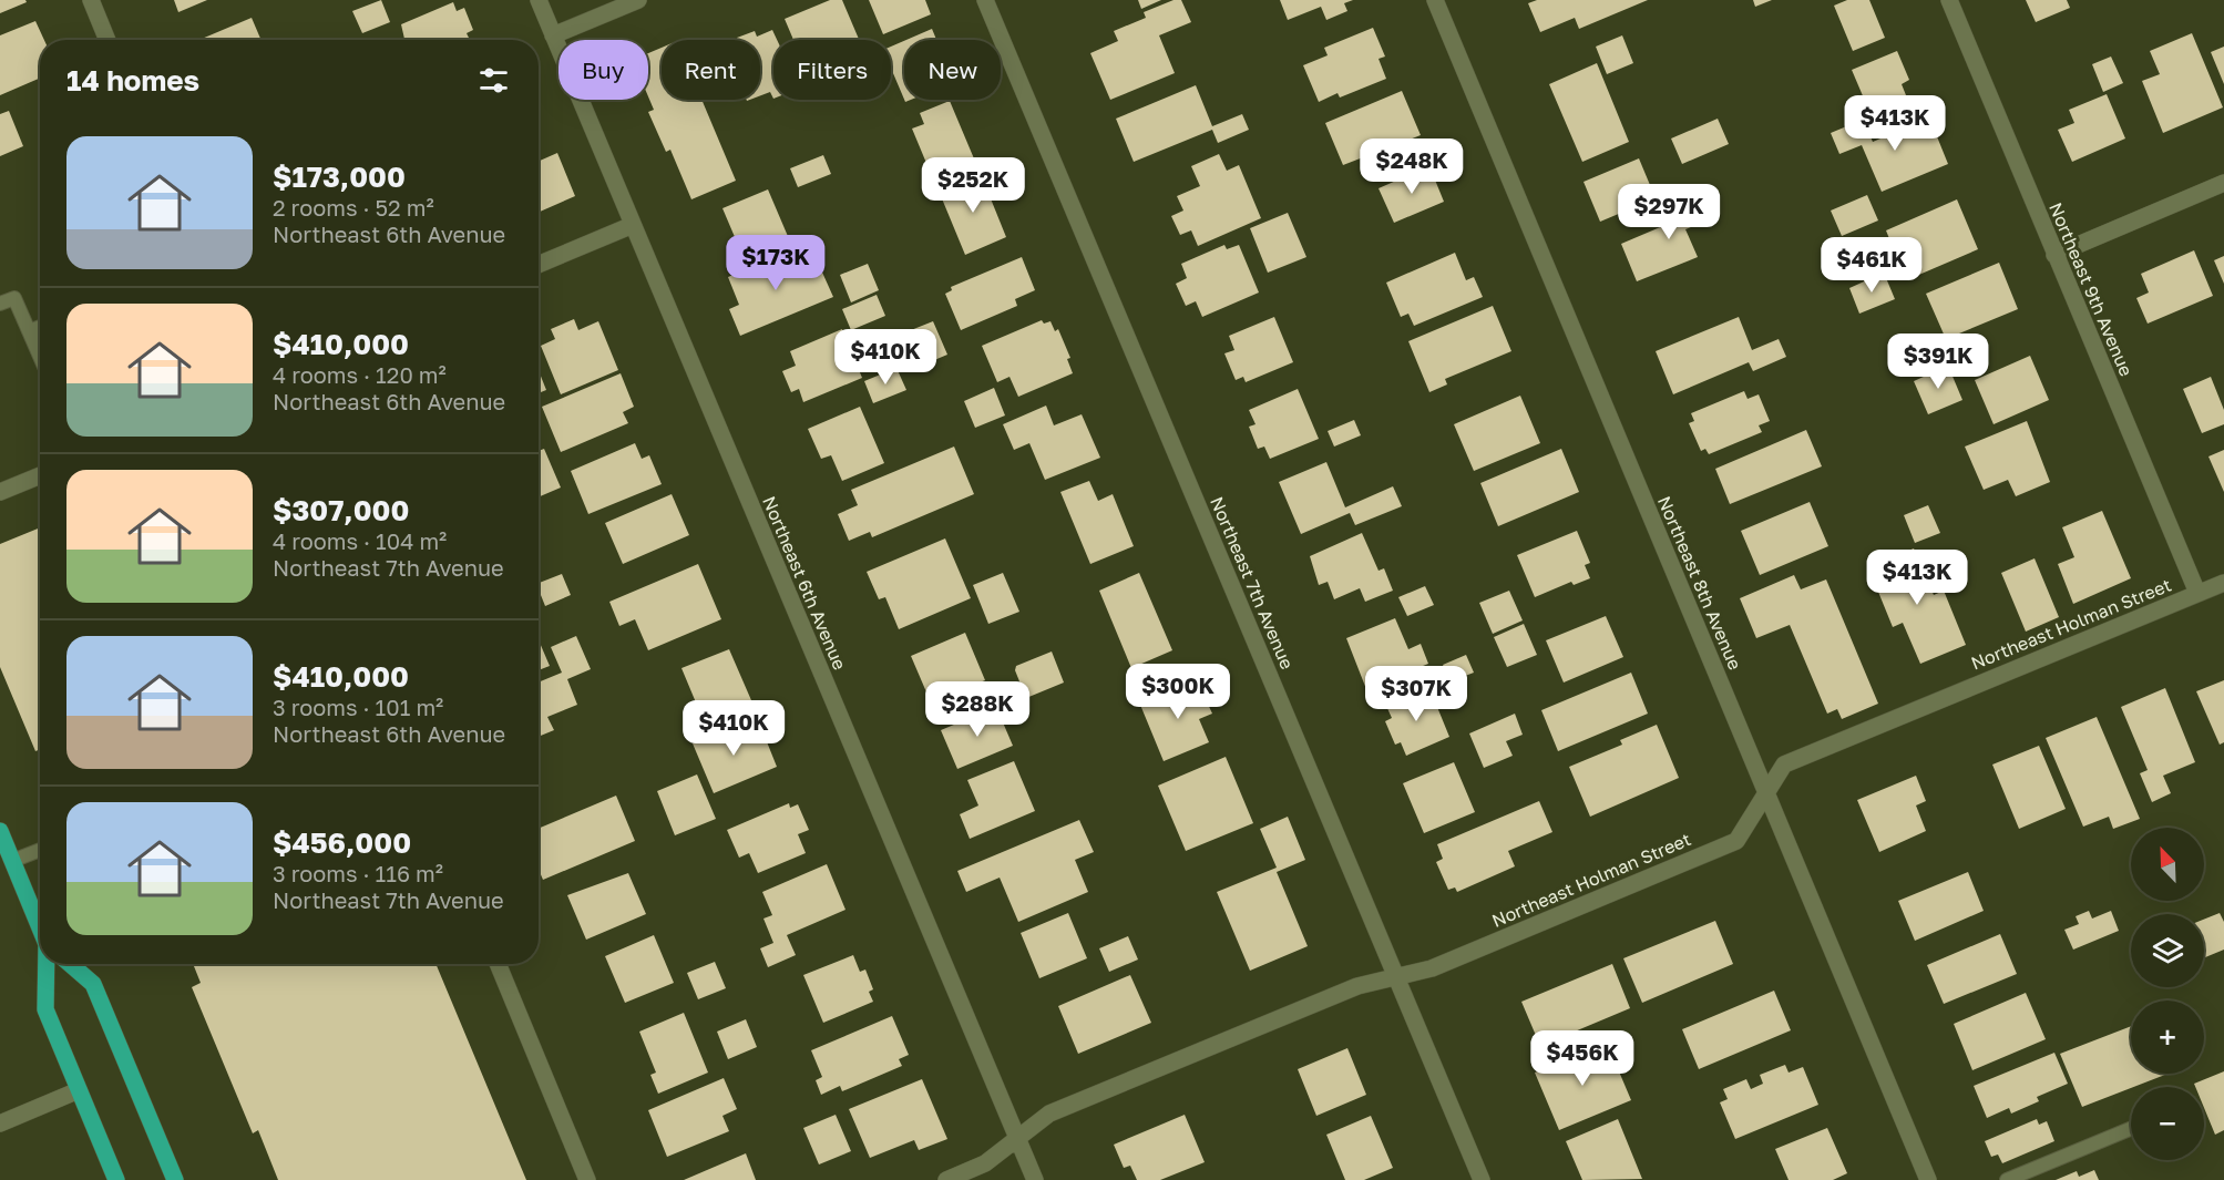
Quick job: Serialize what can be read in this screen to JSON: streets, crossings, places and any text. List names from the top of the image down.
{
  "streets": {
    "street": [
      "Northeast 9th Avenue",
      "Northeast 6th Avenue",
      "Northeast 7th Avenue",
      "Northeast 8th Avenue",
      "Northeast Holman Street"
    ]
  },
  "crossings": [
    ["Northeast 9th Avenue", "Northeast Holman Street"],
    ["Northeast 6th Avenue", "Northeast Holman Street"],
    ["Northeast 7th Avenue", "Northeast Holman Street"],
    ["Northeast 8th Avenue", "Northeast Holman Street"]
  ],
  "north": "top left",
  "page": {
    "chip": [
      "Buy",
      "Rent",
      "Filters",
      "New"
    ],
    "heading": "14 homes",
    "price": [
      "$413K",
      "$248K",
      "$252K",
      "$297K",
      "$173K",
      "$461K",
      "$410K",
      "$391K",
      "$413K",
      "$300K",
      "$307K",
      "$288K",
      "$410K",
      "$456K"
    ],
    "list": [
      {
        "name": "$173,000",
        "note": "2 rooms · 52 m² · Northeast 6th Avenue"
      },
      {
        "name": "$410,000",
        "note": "4 rooms · 120 m² · Northeast 6th Avenue"
      },
      {
        "name": "$307,000",
        "note": "4 rooms · 104 m² · Northeast 7th Avenue"
      },
      {
        "name": "$410,000",
        "note": "3 rooms · 101 m² · Northeast 6th Avenue"
      },
      {
        "name": "$456,000",
        "note": "3 rooms · 116 m² · Northeast 7th Avenue"
      }
    ],
    "map_buttons": ["+", "−"]
  }
}
